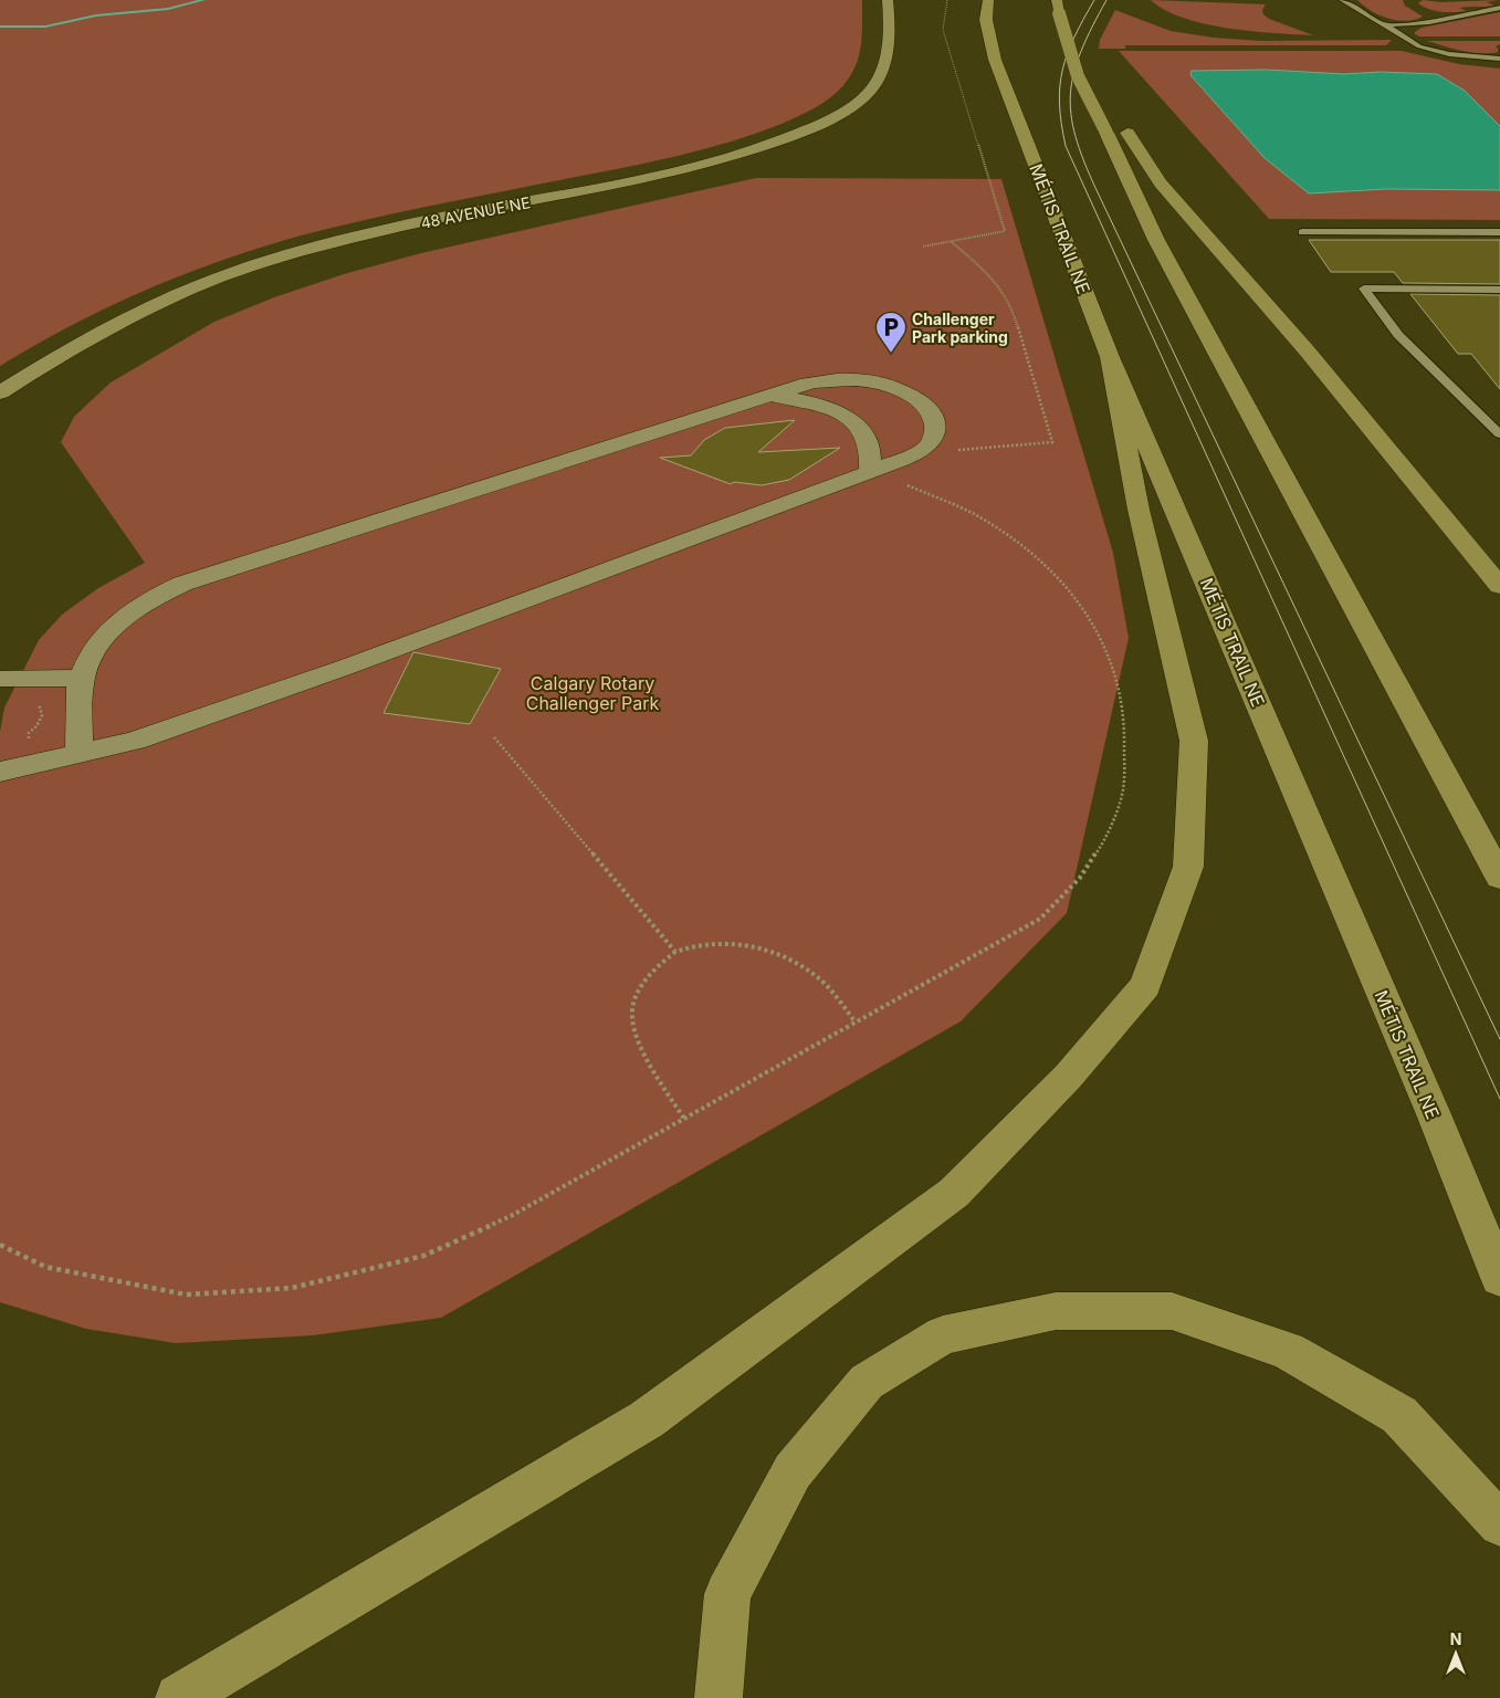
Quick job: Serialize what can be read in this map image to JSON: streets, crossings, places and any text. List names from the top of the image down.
{
  "streets": {
    "main road": ["MÉTIS TRAIL NE"],
    "street": ["48 AVENUE NE"]
  },
  "parks": ["Calgary Rotary Challenger Park"],
  "places": {
    "parking": ["Challenger Park parking"]
  },
  "north": "top"
}
